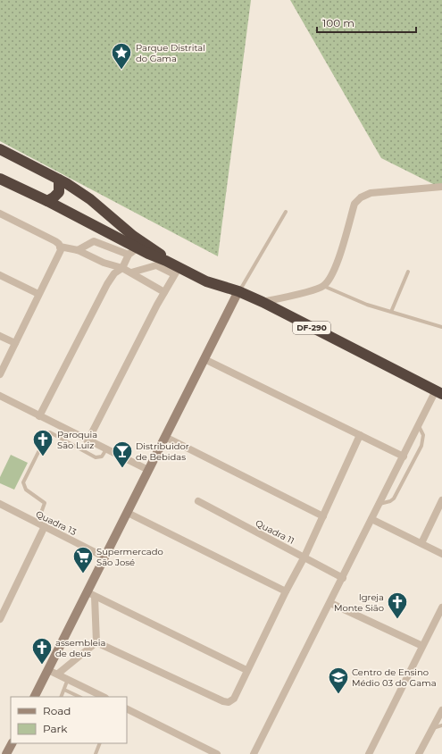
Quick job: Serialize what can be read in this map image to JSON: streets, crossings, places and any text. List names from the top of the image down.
{
  "streets": {
    "highway": ["DF-290"],
    "street": ["Quadra 13", "Quadra 11"]
  },
  "places": {
    "place": ["Parque Distrital do Gama"],
    "church": ["Paroquia São Luiz", "Igreja Monte Sião", "assembleia de deus"],
    "bar": ["Distribuidor de Bebidas"],
    "supermarket": ["Supermercado São José"],
    "school or university": ["Centro de Ensino Médio 03 do Gama"]
  },
  "legend": ["Road", "Park"],
  "scale_bar": "100 m"
}
